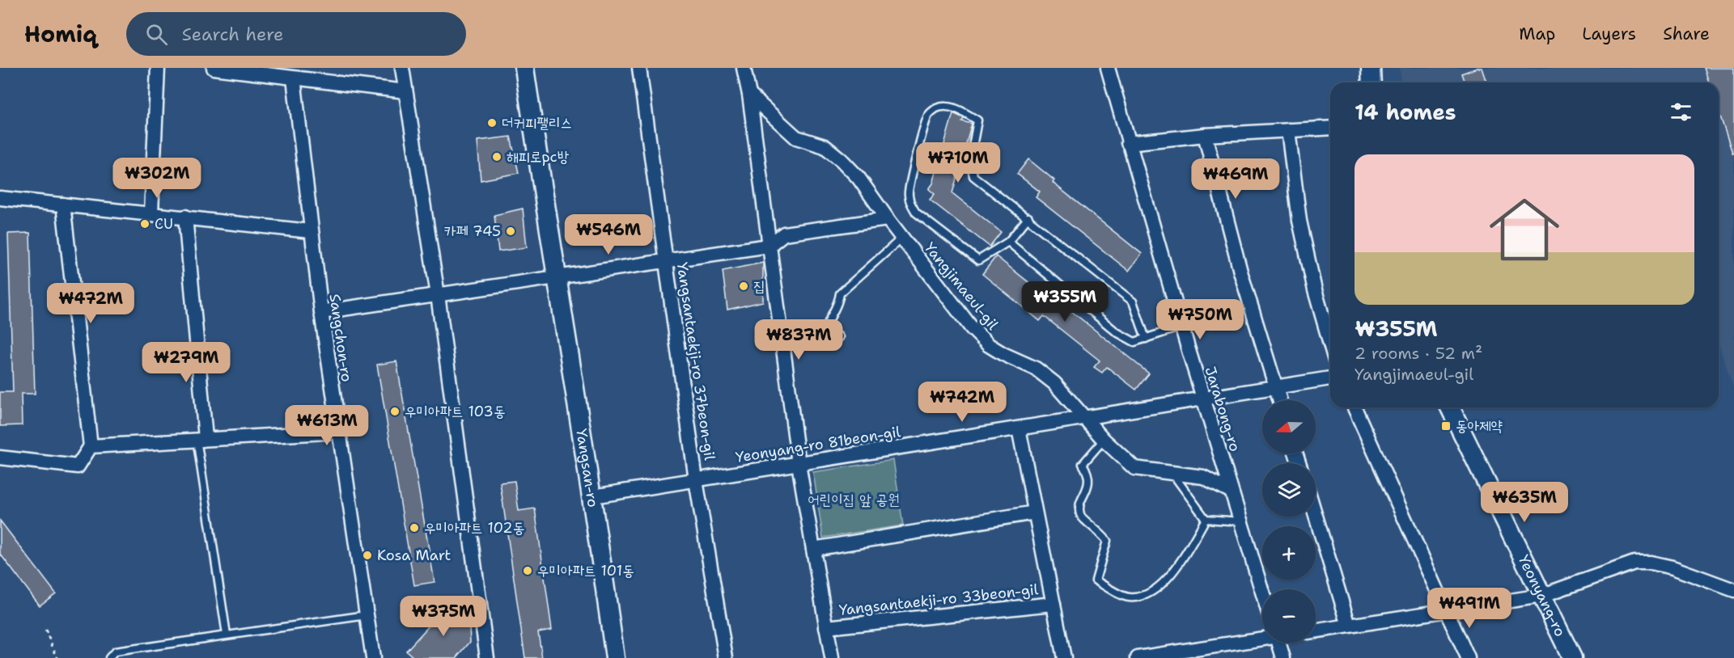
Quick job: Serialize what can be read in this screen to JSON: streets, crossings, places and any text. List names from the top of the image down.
{
  "streets": {
    "street": [
      "Yangjimaeul-gil",
      "Sangchon-ro",
      "Yangsantaekji-ro 37beon-gil",
      "Jarabong-ro",
      "Yeonyang-ro 81beon-gil",
      "Yangsan-ro",
      "Yeonyang-ro",
      "Yangsantaekji-ro 33beon-gil"
    ]
  },
  "crossings": [
    ["Yangjimaeul-gil", "Jarabong-ro"],
    ["Yangjimaeul-gil", "Yeonyang-ro 81beon-gil"],
    ["Yangjimaeul-gil", "Yangsantaekji-ro 33beon-gil"],
    ["Yangsantaekji-ro 37beon-gil", "Yeonyang-ro 81beon-gil"],
    ["Jarabong-ro", "Yeonyang-ro 81beon-gil"],
    ["Yeonyang-ro 81beon-gil", "Yangsan-ro"],
    ["Yeonyang-ro 81beon-gil", "Yangsantaekji-ro 33beon-gil"]
  ],
  "parks": ["어린이집 앞 공원"],
  "places": {
    "other": [
      "더커피팰리스",
      "해피로pc방",
      "CU",
      "카페 745",
      "집",
      "우미아파트 103동",
      "우미아파트 102동",
      "Kosa Mart",
      "우미아파트 101동"
    ],
    "transit": ["동아제약"]
  },
  "north": "left",
  "page": {
    "header": "Homiq",
    "search": "Search here",
    "nav": ["Map", "Layers", "Share"],
    "heading": "14 homes",
    "list": [
      {
        "name": "₩355M",
        "note": "2 rooms · 52 m² · Yangjimaeul-gil"
      }
    ],
    "price": [
      "₩710M",
      "₩302M",
      "₩469M",
      "₩546M",
      "₩355M",
      "₩472M",
      "₩750M",
      "₩837M",
      "₩279M",
      "₩742M",
      "₩613M",
      "₩635M",
      "₩491M",
      "₩375M"
    ],
    "map_buttons": ["+", "−"]
  }
}
